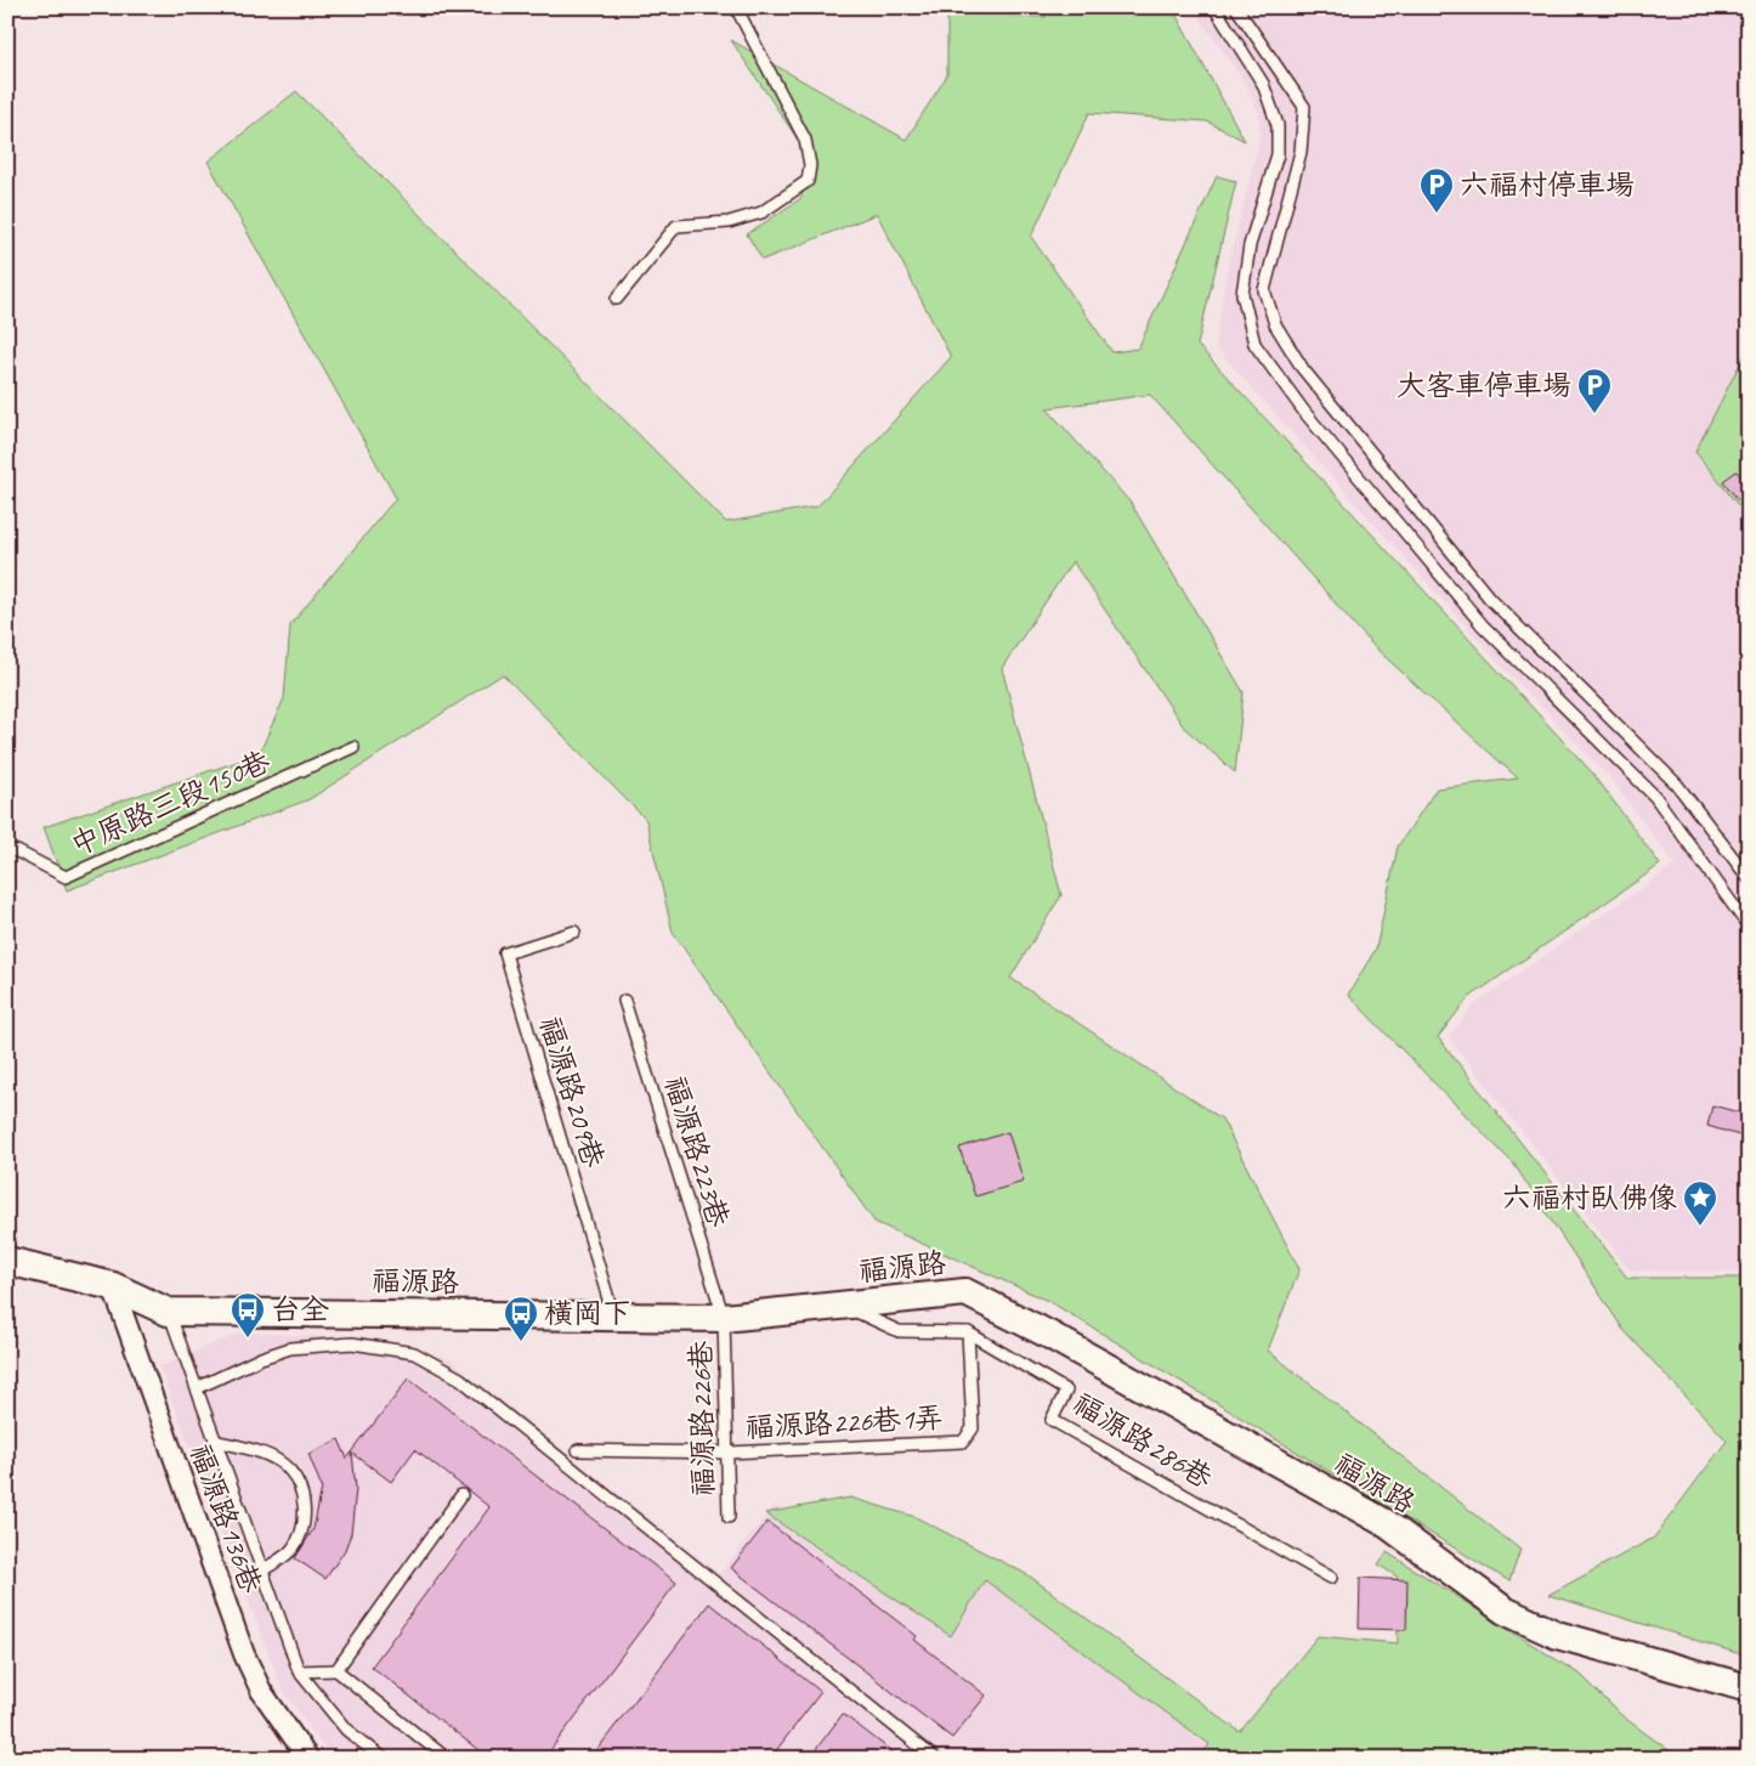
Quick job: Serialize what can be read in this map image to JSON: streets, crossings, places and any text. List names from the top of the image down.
{
  "streets": {
    "street": ["福源路", "福源路136巷"],
    "lane": [
      "中原路三段150巷",
      "福源路209巷",
      "福源路223巷",
      "福源路226巷",
      "福源路226巷1弄",
      "福源路286巷"
    ]
  },
  "crossings": [
    ["福源路209巷", "福源路"],
    ["福源路223巷", "福源路"],
    ["福源路223巷", "福源路226巷"],
    ["福源路", "福源路226巷"],
    ["福源路", "福源路136巷"],
    ["福源路226巷", "福源路226巷1弄"],
    ["福源路226巷1弄", "福源路286巷"]
  ],
  "places": {
    "parking": ["六福村停車場", "大客車停車場"],
    "place": ["六福村臥佛像"],
    "bus stop": ["台全", "橫岡下"]
  }
}
